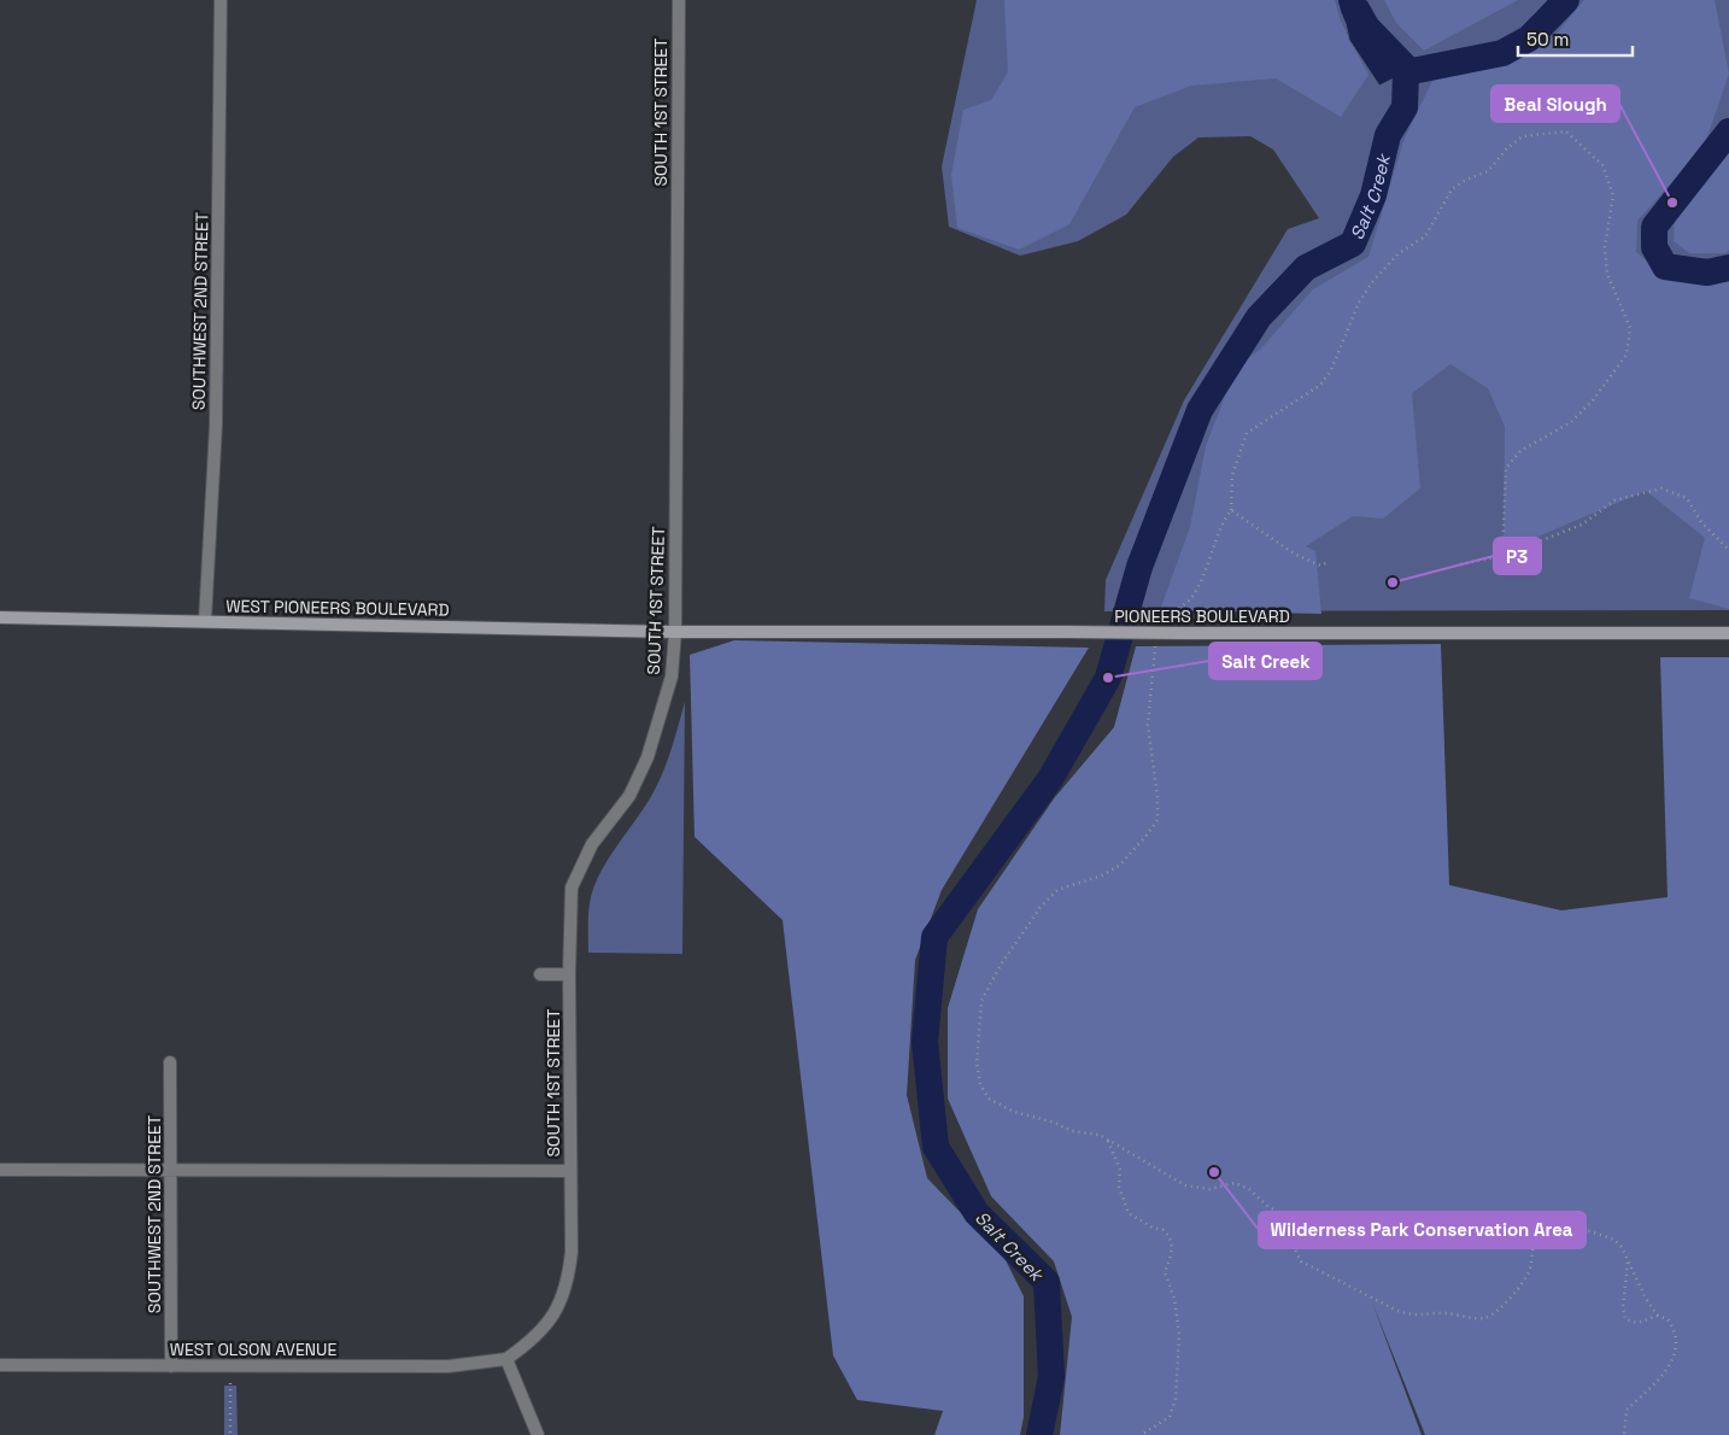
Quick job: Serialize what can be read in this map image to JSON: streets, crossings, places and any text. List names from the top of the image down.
{
  "streets": {
    "main road": ["WEST PIONEERS BOULEVARD", "PIONEERS BOULEVARD"],
    "street": ["SOUTH 1ST STREET", "SOUTHWEST 2ND STREET", "WEST OLSON AVENUE"]
  },
  "crossings": [
    ["SOUTH 1ST STREET", "WEST PIONEERS BOULEVARD"],
    ["SOUTH 1ST STREET", "PIONEERS BOULEVARD"],
    ["SOUTH 1ST STREET", "WEST OLSON AVENUE"],
    ["SOUTHWEST 2ND STREET", "WEST PIONEERS BOULEVARD"],
    ["SOUTHWEST 2ND STREET", "WEST OLSON AVENUE"],
    ["WEST PIONEERS BOULEVARD", "PIONEERS BOULEVARD"]
  ],
  "water": ["Salt Creek"],
  "places": [
    "Beal Slough",
    "P3",
    "Salt Creek",
    "Wilderness Park Conservation Area"
  ],
  "scale_bar": "50 m"
}
